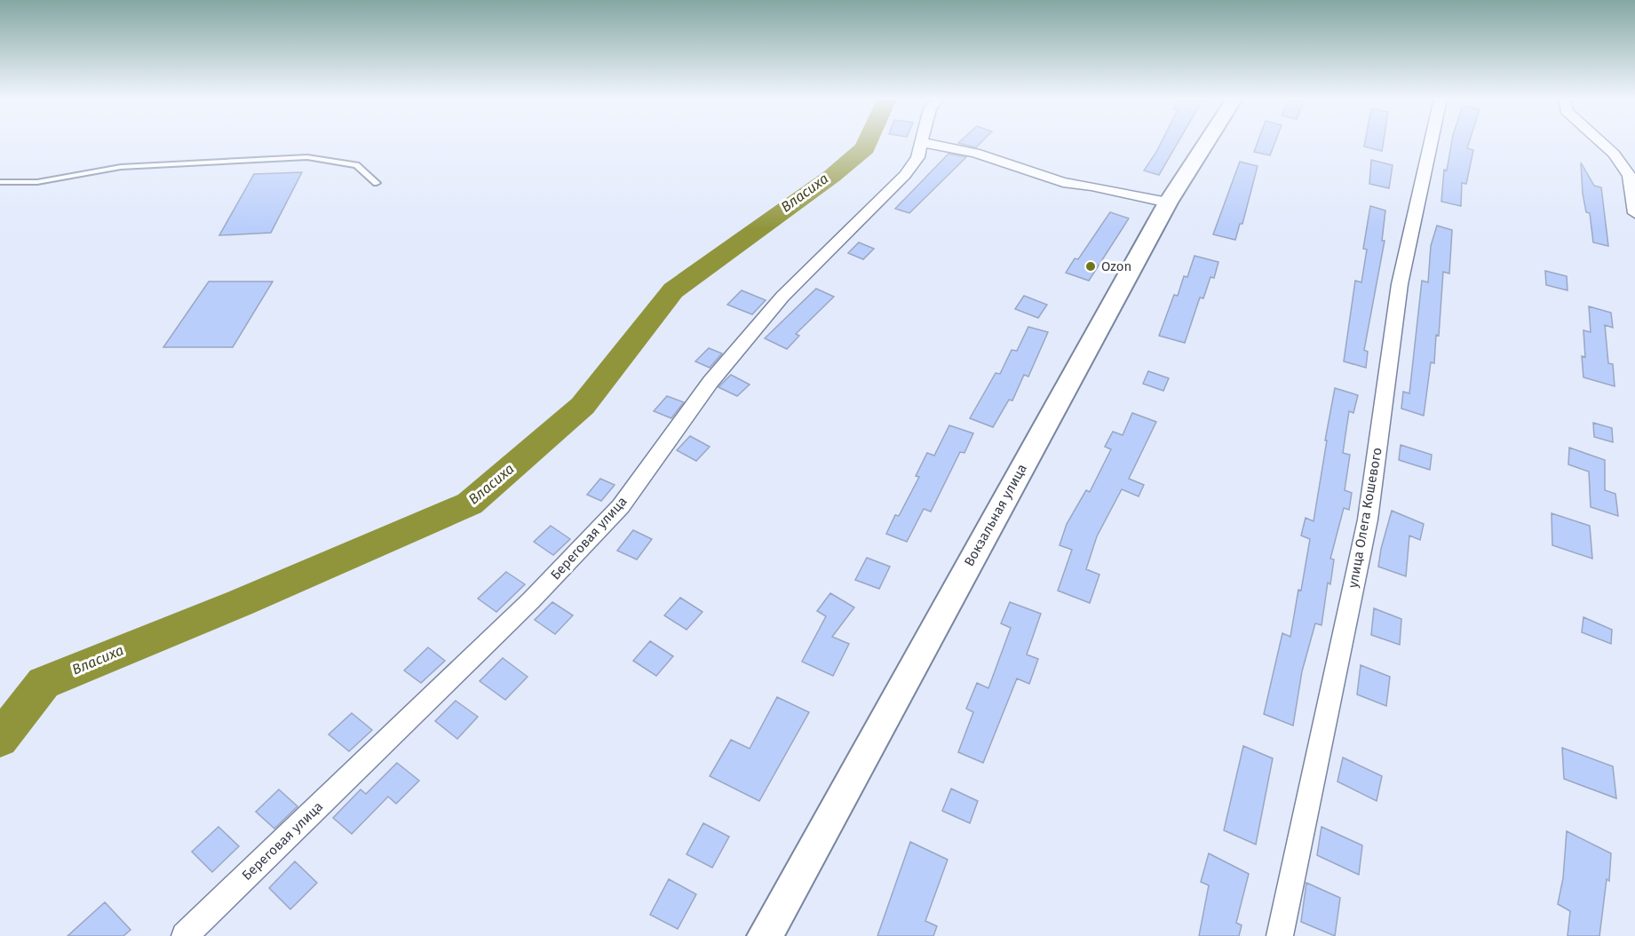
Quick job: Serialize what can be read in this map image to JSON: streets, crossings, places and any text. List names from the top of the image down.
{
  "streets": {
    "street": ["Вокзальная улица", "улица Олега Кошевого", "Береговая улица"]
  },
  "water": ["Власиха"],
  "places": ["Ozon"]
}
